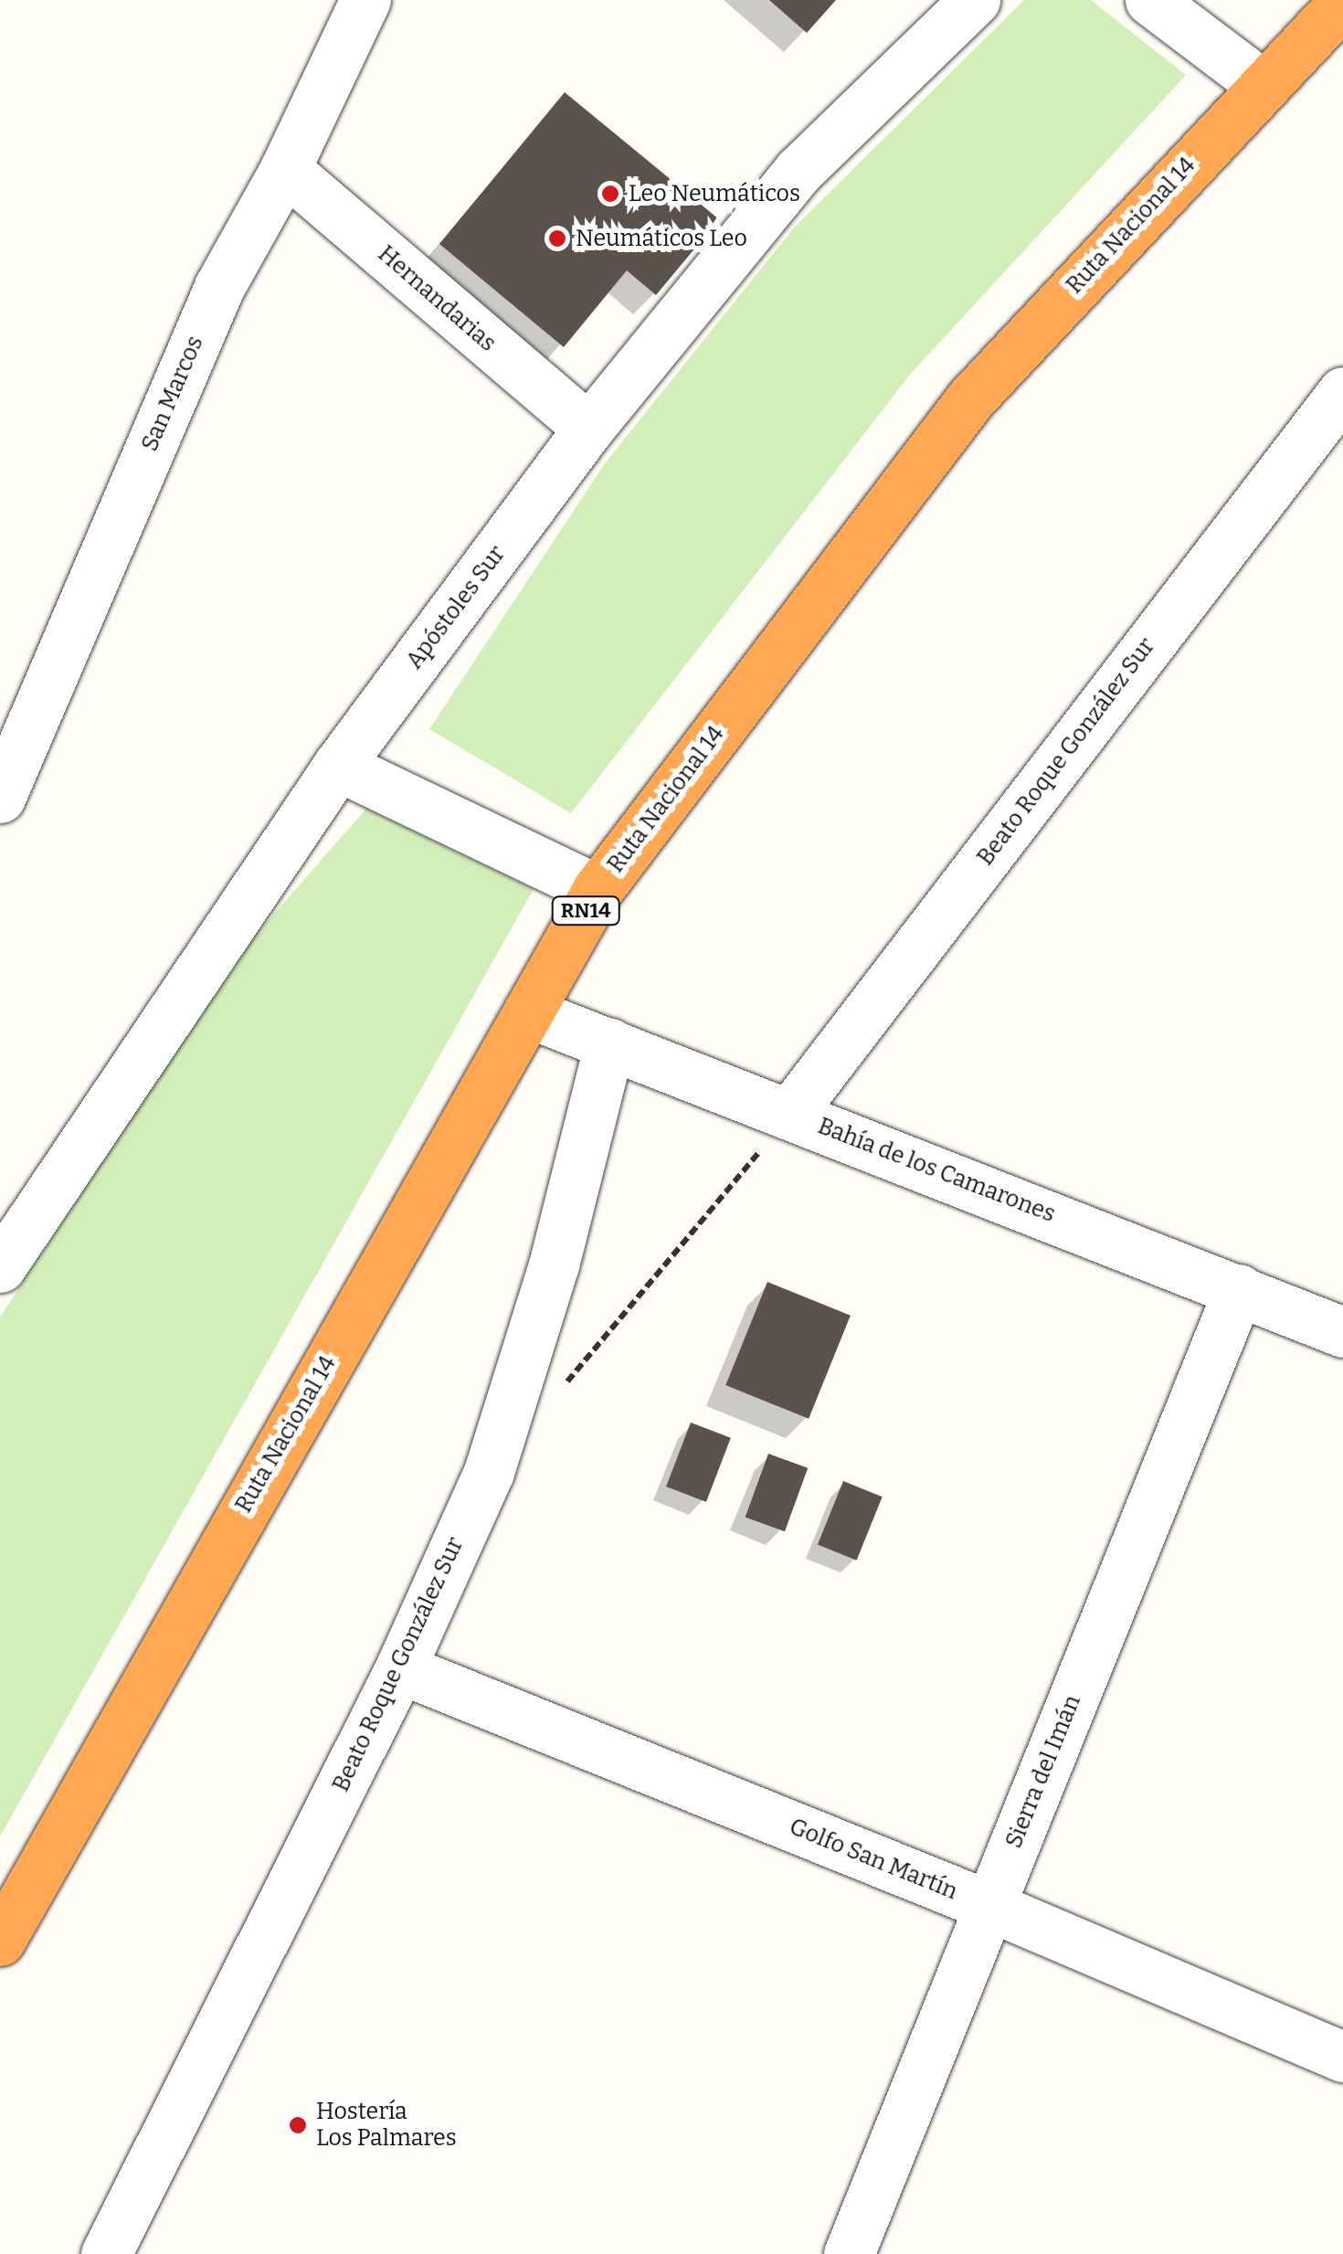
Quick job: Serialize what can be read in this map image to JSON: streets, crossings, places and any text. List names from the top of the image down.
{
  "streets": {
    "highway": ["Ruta Nacional 14", "RN14"],
    "street": [
      "Hernandarias",
      "San Marcos",
      "Apóstoles Sur",
      "Beato Roque González Sur",
      "Bahía de los Camarones",
      "Sierra del Imán",
      "Golfo San Martín"
    ]
  },
  "crossings": [
    ["Ruta Nacional 14", "Bahía de los Camarones"],
    ["Hernandarias", "San Marcos"],
    ["Hernandarias", "Apóstoles Sur"],
    ["Beato Roque González Sur", "Bahía de los Camarones"],
    ["Beato Roque González Sur", "Golfo San Martín"],
    ["Bahía de los Camarones", "Sierra del Imán"],
    ["Sierra del Imán", "Golfo San Martín"]
  ],
  "places": ["Leo Neumáticos", "Neumáticos Leo", "Hostería Los Palmares"]
}
